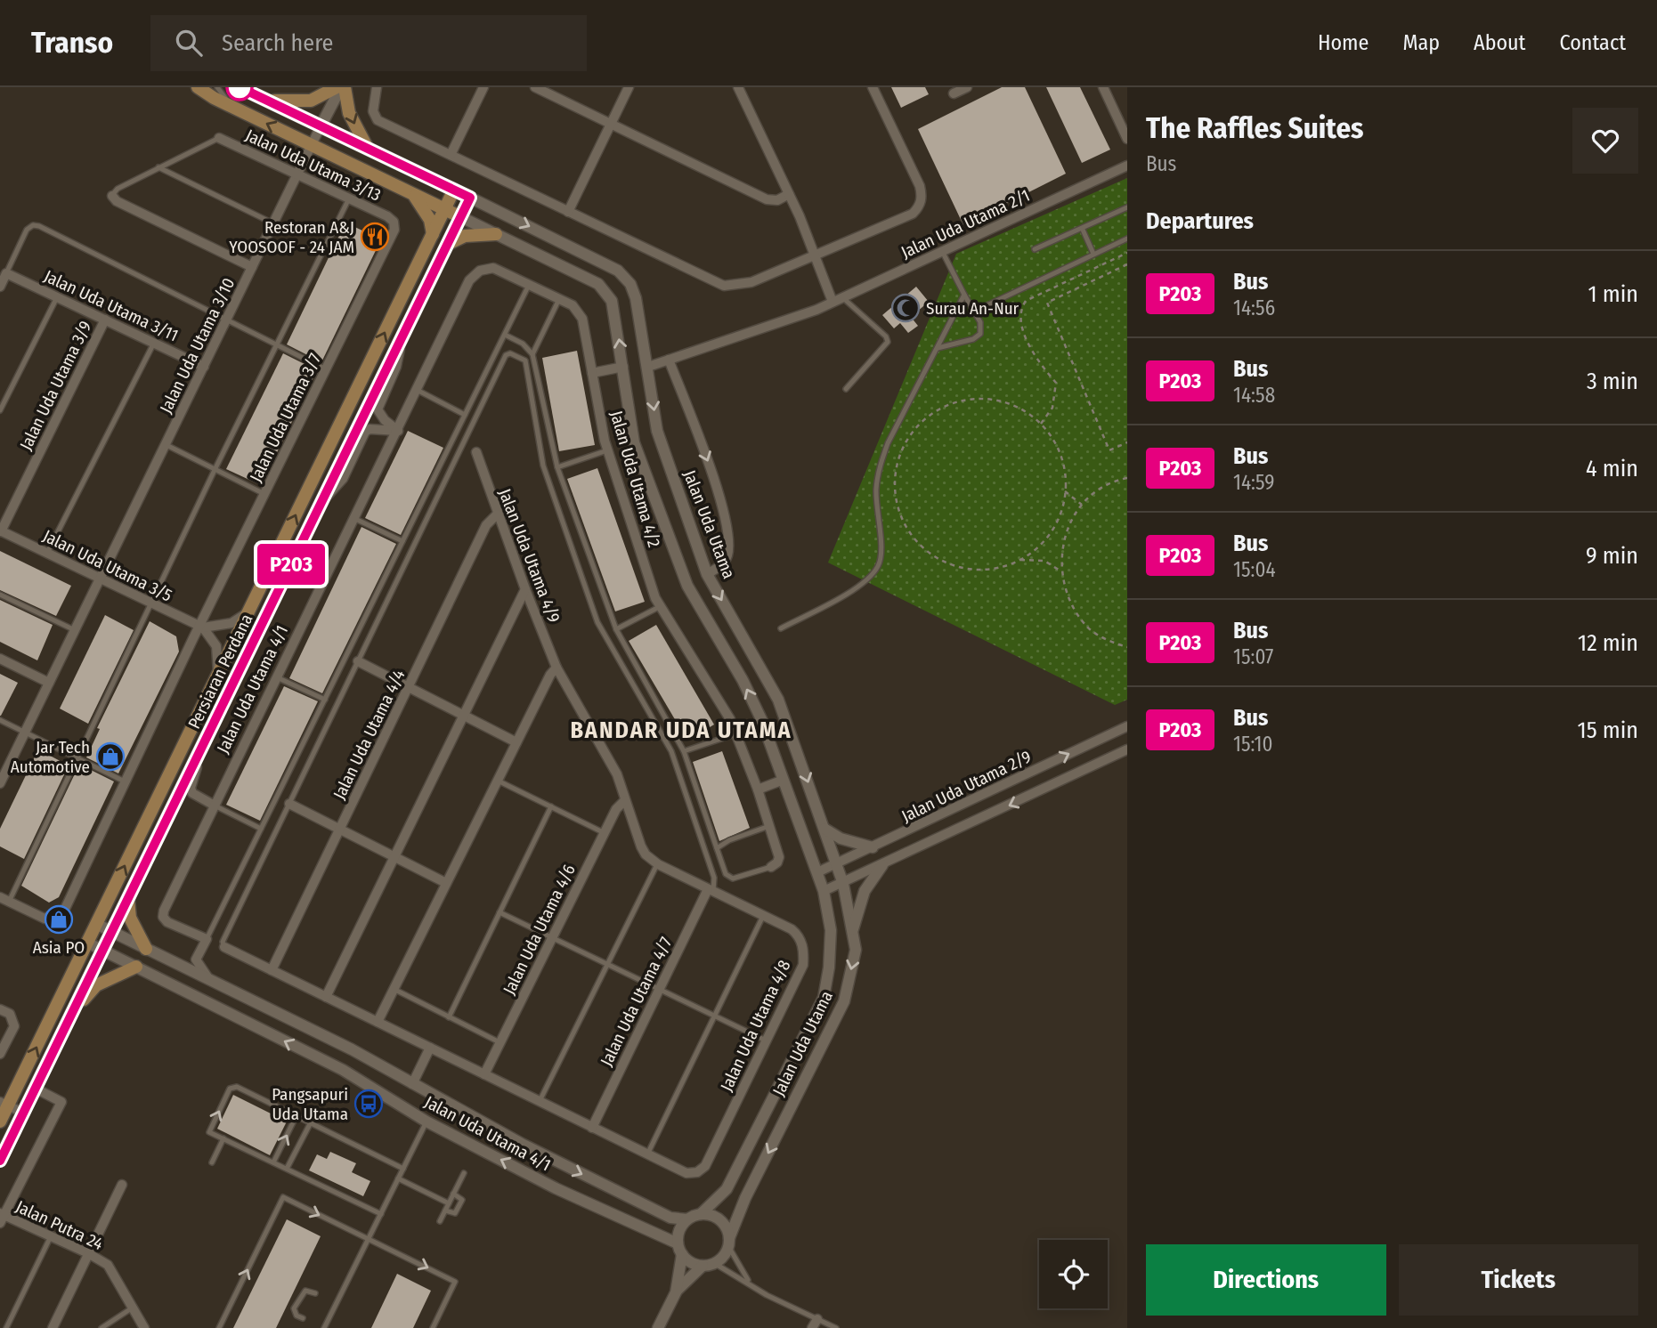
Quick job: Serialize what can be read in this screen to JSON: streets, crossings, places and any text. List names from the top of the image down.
{
  "streets": {
    "main road": ["Jalan Uda Utama", "Persiaran Perdana"],
    "street": [
      "Jalan Uda Utama 3/13",
      "Jalan Uda Utama 2/1",
      "Jalan Uda Utama 3/11",
      "Jalan Uda Utama 3/10",
      "Jalan Uda Utama 3/9",
      "Jalan Uda Utama 3/7",
      "Jalan Uda Utama 4/2",
      "Jalan Uda Utama 4/9",
      "Jalan Uda Utama 3/5",
      "Jalan Uda Utama 4/1",
      "Jalan Uda Utama 4/4",
      "Jalan Uda Utama 2/9",
      "Jalan Uda Utama 4/6",
      "Jalan Uda Utama 4/7",
      "Jalan Uda Utama 4/8",
      "Jalan Putra 24"
    ]
  },
  "crossings": [
    ["Jalan Uda Utama 3/13", "Jalan Uda Utama 3/10"],
    ["Jalan Uda Utama 3/13", "Jalan Uda Utama 3/7"],
    ["Jalan Uda Utama 2/1", "Jalan Uda Utama"],
    ["Jalan Uda Utama 3/11", "Jalan Uda Utama 3/10"],
    ["Jalan Uda Utama 3/11", "Jalan Uda Utama 3/9"],
    ["Jalan Uda Utama 3/10", "Jalan Uda Utama"],
    ["Jalan Uda Utama 3/10", "Jalan Uda Utama 3/5"],
    ["Jalan Uda Utama 3/9", "Jalan Uda Utama 3/5"],
    ["Jalan Uda Utama 3/7", "Jalan Uda Utama 3/5"],
    ["Jalan Uda Utama 4/2", "Jalan Uda Utama 4/1"],
    ["Jalan Uda Utama", "Persiaran Perdana"],
    ["Jalan Uda Utama", "Jalan Uda Utama 4/1"],
    ["Jalan Uda Utama", "Jalan Uda Utama 2/9"],
    ["Jalan Uda Utama 4/9", "Jalan Uda Utama 4/4"],
    ["Jalan Uda Utama 4/9", "Jalan Uda Utama 4/6"],
    ["Jalan Uda Utama 4/9", "Jalan Uda Utama 4/8"],
    ["Persiaran Perdana", "Jalan Uda Utama 4/1"],
    ["Jalan Uda Utama 4/7", "Jalan Uda Utama 4/8"]
  ],
  "districts": ["BANDAR UDA UTAMA"],
  "places": {
    "restaurant": ["Restoran A&J YOOSOOF - 24 JAM"],
    "mosque": ["Surau An-Nur"],
    "shop": ["Jar Tech Automotive", "Asia PO"],
    "bus stop": ["Pangsapuri Uda Utama"]
  },
  "lines": ["bus line P203"],
  "page": {
    "header": "Transo",
    "search": "Search here",
    "nav": [
      "Home",
      "Map",
      "About",
      "Contact"
    ],
    "on_map": "P203",
    "heading": [
      ["The Raffles Suites", "Bus"],
      "Departures"
    ],
    "list": [
      {
        "mark": "P203",
        "name": "Bus",
        "note": "14:56",
        "value": "1 min"
      },
      {
        "mark": "P203",
        "name": "Bus",
        "note": "14:58",
        "value": "3 min"
      },
      {
        "mark": "P203",
        "name": "Bus",
        "note": "14:59",
        "value": "4 min"
      },
      {
        "mark": "P203",
        "name": "Bus",
        "note": "15:04",
        "value": "9 min"
      },
      {
        "mark": "P203",
        "name": "Bus",
        "note": "15:07",
        "value": "12 min"
      },
      {
        "mark": "P203",
        "name": "Bus",
        "note": "15:10",
        "value": "15 min"
      }
    ],
    "buttons": ["Directions", "Tickets"]
  }
}
